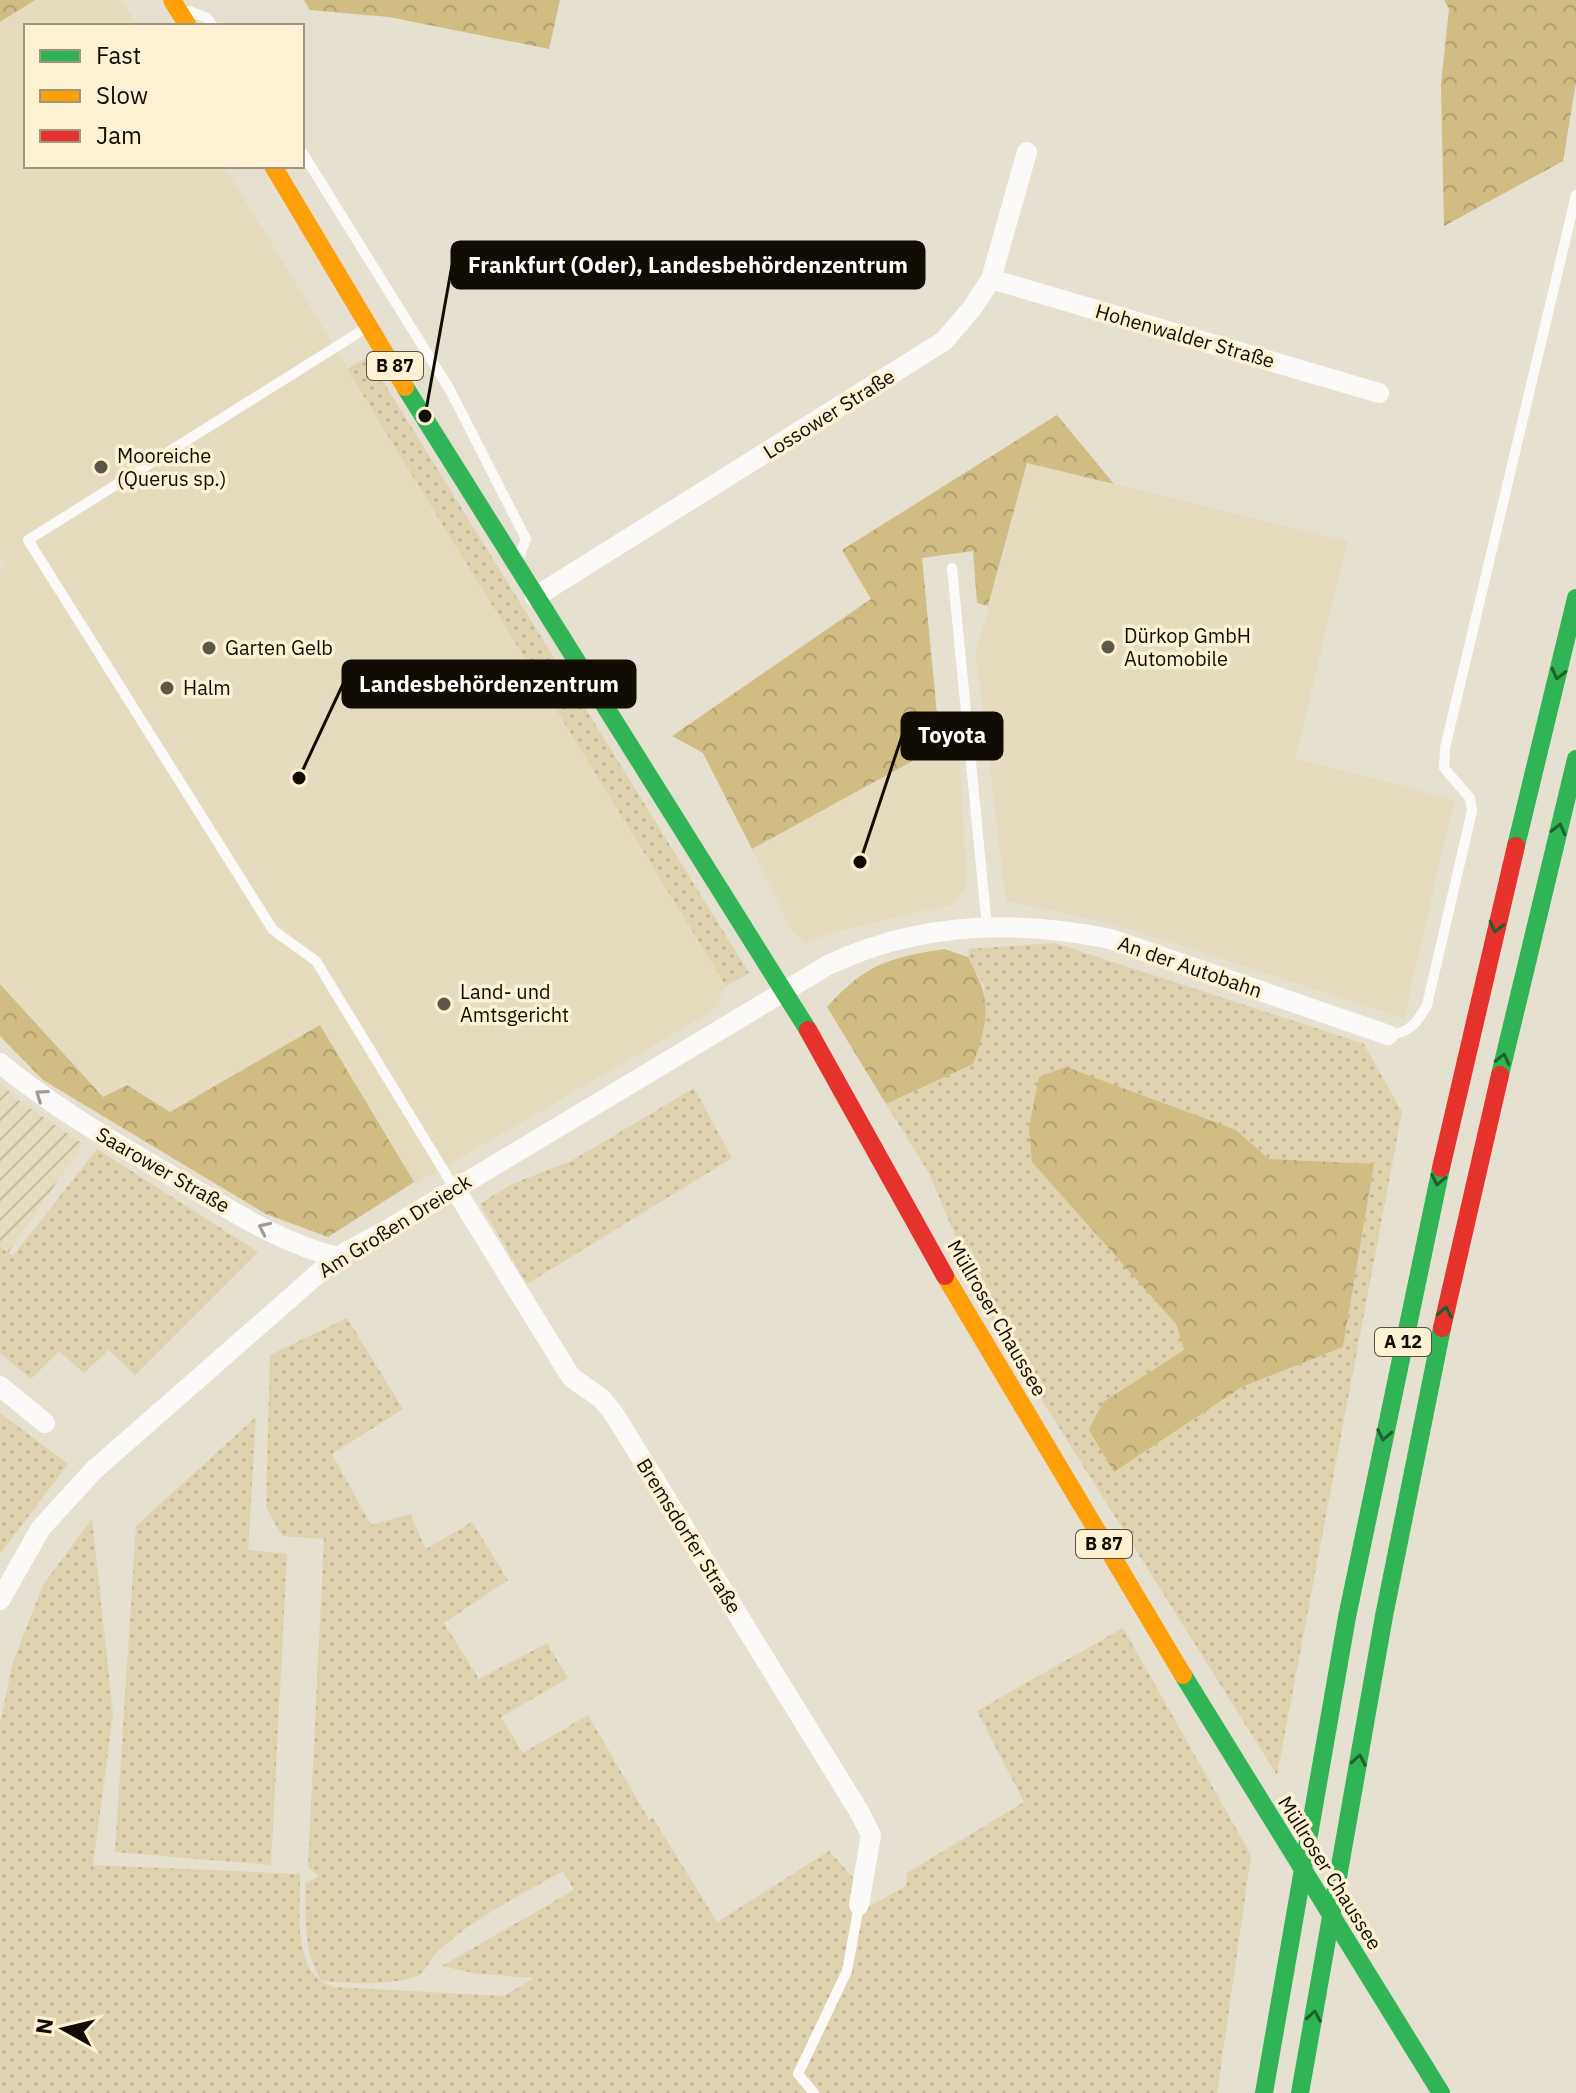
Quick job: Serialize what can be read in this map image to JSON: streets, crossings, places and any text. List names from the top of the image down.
{
  "streets": {
    "main road": ["B 87", "Müllroser Chaussee", "A 12"],
    "street": [
      "Hohenwalder Straße",
      "Lossower Straße",
      "An der Autobahn",
      "Saarower Straße",
      "Am Großen Dreieck",
      "Bremsdorfer Straße"
    ]
  },
  "crossings": [
    ["Hohenwalder Straße", "Lossower Straße"],
    ["Lossower Straße", "Müllroser Chaussee"],
    ["An der Autobahn", "Am Großen Dreieck"],
    ["An der Autobahn", "Müllroser Chaussee"],
    ["Saarower Straße", "Am Großen Dreieck"],
    ["Am Großen Dreieck", "Müllroser Chaussee"],
    ["Am Großen Dreieck", "Bremsdorfer Straße"]
  ],
  "one_way": ["Saarower Straße"],
  "places": [
    "Frankfurt (Oder), Landesbehördenzentrum",
    "Mooreiche (Querus sp.)",
    "Dürkop GmbH Automobile",
    "Garten Gelb",
    "Halm",
    "Landesbehördenzentrum",
    "Toyota",
    "Land- und Amtsgericht"
  ],
  "legend": ["Fast", "Slow", "Jam"],
  "north": "left"
}
